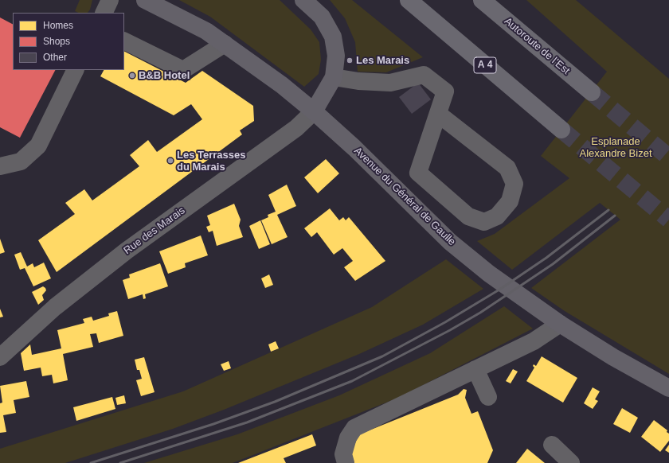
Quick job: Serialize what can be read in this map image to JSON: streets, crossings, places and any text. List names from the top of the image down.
{
  "streets": {
    "highway": ["Autoroute de l’Est", "A 4"],
    "main road": ["Avenue du Général de Gaulle"],
    "street": ["Rue des Marais"]
  },
  "crossings": [
    ["Avenue du Général de Gaulle", "Rue des Marais"]
  ],
  "parks": ["Esplanade Alexandre Bizet"],
  "places": ["Les Marais", "B&B Hotel", "Les Terrasses du Marais"],
  "legend": ["Homes", "Shops", "Other"]
}
